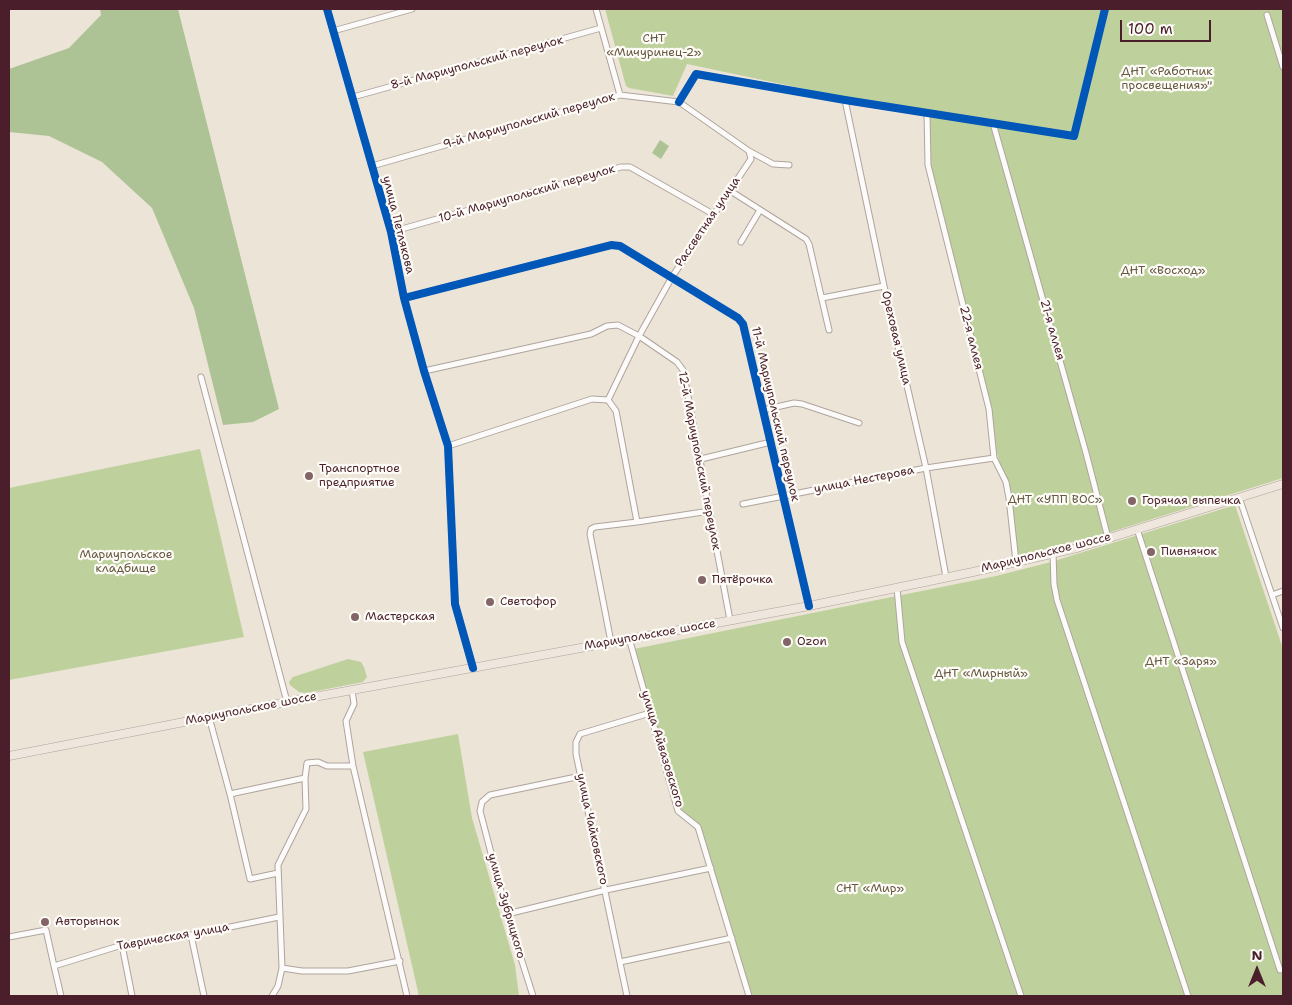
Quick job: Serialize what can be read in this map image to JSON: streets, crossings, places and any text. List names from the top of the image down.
{
  "streets": {
    "main road": ["Мариупольское шоссе"],
    "street": [
      "8-й Мариупольский переулок",
      "9-й Мариупольский переулок",
      "10-й Мариупольский переулок",
      "Рассветная улица",
      "улица Петлякова",
      "21-я аллея",
      "Ореховая улица",
      "22-я аллея",
      "11-й Мариупольский переулок",
      "12-й Мариупольский переулок",
      "улица Нестерова",
      "улица Айвазовского",
      "улица Чайковского",
      "улица Зубрицкого",
      "Таврическая улица"
    ]
  },
  "crossings": [
    ["8-й Мариупольский переулок", "улица Петлякова"],
    ["9-й Мариупольский переулок", "Рассветная улица"],
    ["9-й Мариупольский переулок", "улица Петлякова"],
    ["10-й Мариупольский переулок", "Рассветная улица"],
    ["10-й Мариупольский переулок", "улица Петлякова"],
    ["Рассветная улица", "11-й Мариупольский переулок"],
    ["Рассветная улица", "12-й Мариупольский переулок"],
    ["улица Петлякова", "11-й Мариупольский переулок"],
    ["улица Петлякова", "12-й Мариупольский переулок"],
    ["улица Петлякова", "Мариупольское шоссе"],
    ["21-я аллея", "Мариупольское шоссе"],
    ["Ореховая улица", "улица Нестерова"],
    ["Ореховая улица", "Мариупольское шоссе"],
    ["22-я аллея", "улица Нестерова"],
    ["22-я аллея", "Мариупольское шоссе"],
    ["11-й Мариупольский переулок", "улица Нестерова"],
    ["11-й Мариупольский переулок", "Мариупольское шоссе"],
    ["12-й Мариупольский переулок", "Мариупольское шоссе"],
    ["Мариупольское шоссе", "улица Айвазовского"],
    ["улица Айвазовского", "улица Чайковского"],
    ["улица Чайковского", "улица Зубрицкого"]
  ],
  "parks": [
    "СНТ «Мичуринец-2»",
    "ДНТ «Работник просвещения»\"",
    "ДНТ «Восход»",
    "ДНТ «УПП ВОС»",
    "Мариупольское кладбище",
    "ДНТ «Заря»",
    "ДНТ «Мирный»",
    "СНТ «Мир»"
  ],
  "places": [
    "Транспортное предприятие",
    "Горячая выпечка",
    "Пивнячок",
    "Пятёрочка",
    "Светофор",
    "Мастерская",
    "Ozon",
    "Авторынок"
  ],
  "scale_bar": "100 m",
  "north": "top"
}
